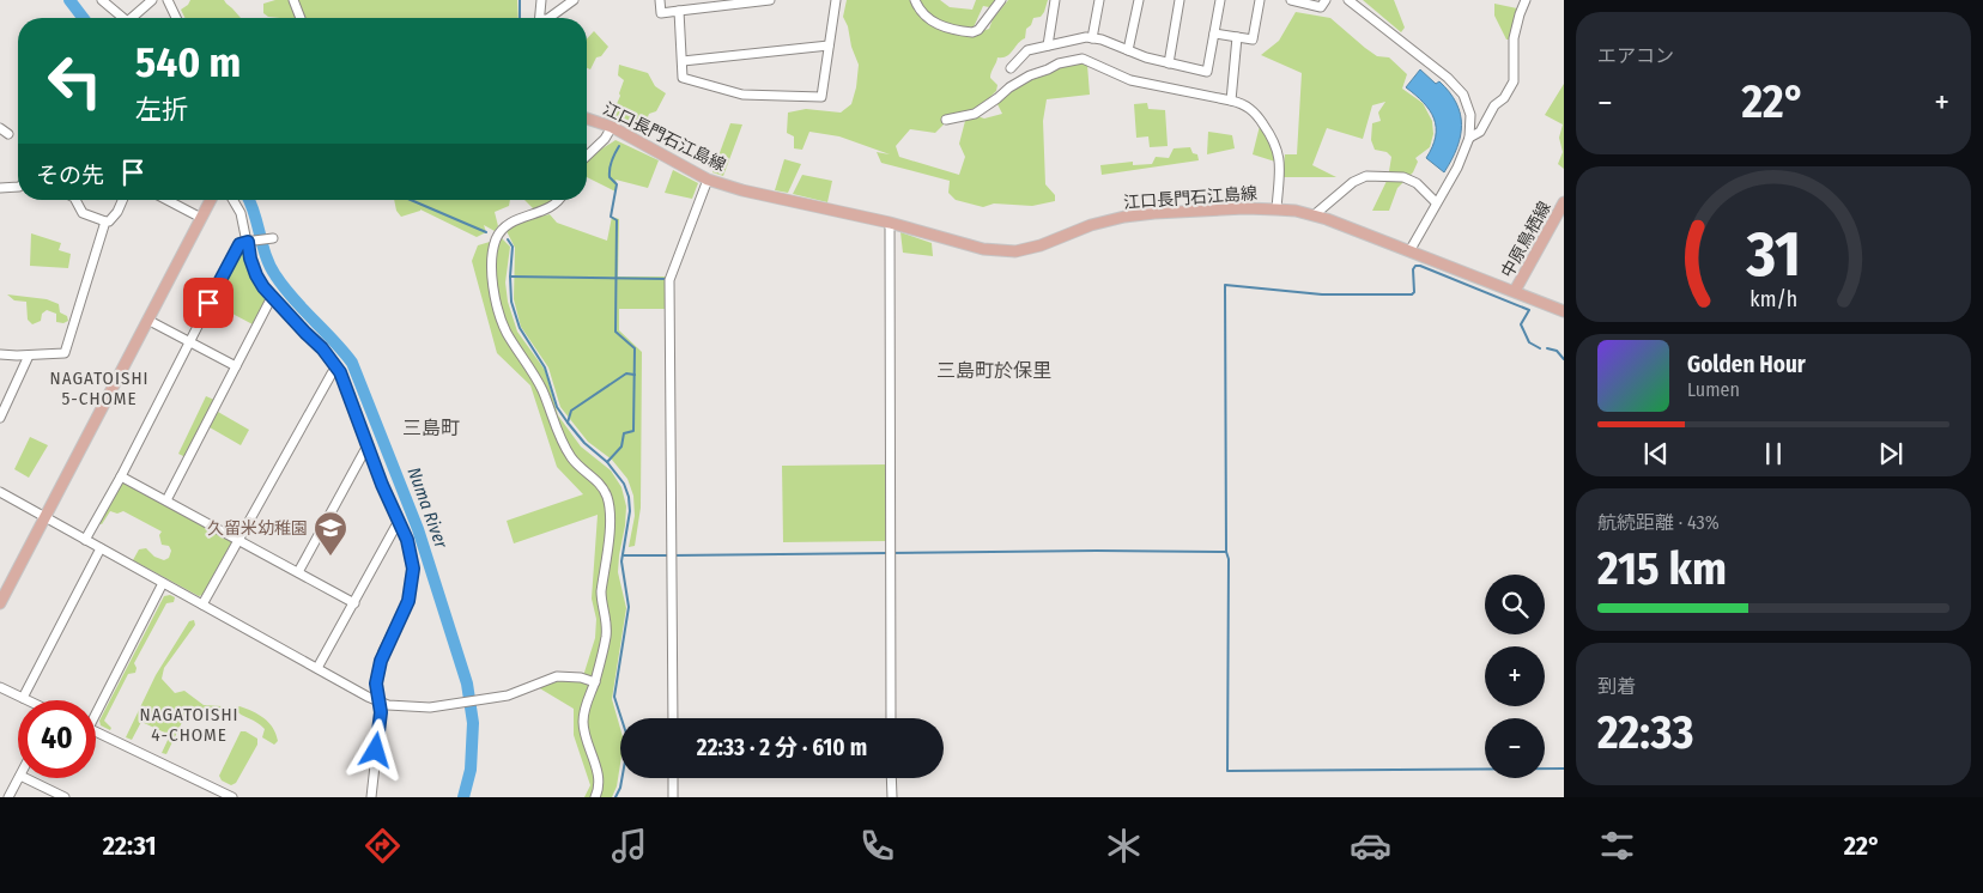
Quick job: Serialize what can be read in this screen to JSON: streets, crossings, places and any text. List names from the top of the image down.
{
  "streets": {
    "main road": ["江口長門石江島線", "中原鳥栖線"]
  },
  "crossings": [
    ["江口長門石江島線", "中原鳥栖線"]
  ],
  "districts": [
    "三島町於保里",
    "NAGATOISHI 5-CHOME",
    "三島町",
    "NAGATOISHI 4-CHOME"
  ],
  "water": ["Numa River"],
  "places": {
    "school or university": ["久留米幼稚園"]
  },
  "page": {
    "tile": [
      "エアコン",
      ["航続距離 · 43%", "215 km"],
      ["到着", "22:33"]
    ],
    "turn": ["540 m", "左折"],
    "heat": ["−", "22°", "+"],
    "then": "その先",
    "song": ["Golden Hour", "Lumen"],
    "map_buttons": ["+", "−"],
    "limit": "40",
    "trip": "22:33 · 2 分 · 610 m",
    "tabs": ["22:31", "22°"],
    "gauge": ["31", "km/h"]
  }
}
